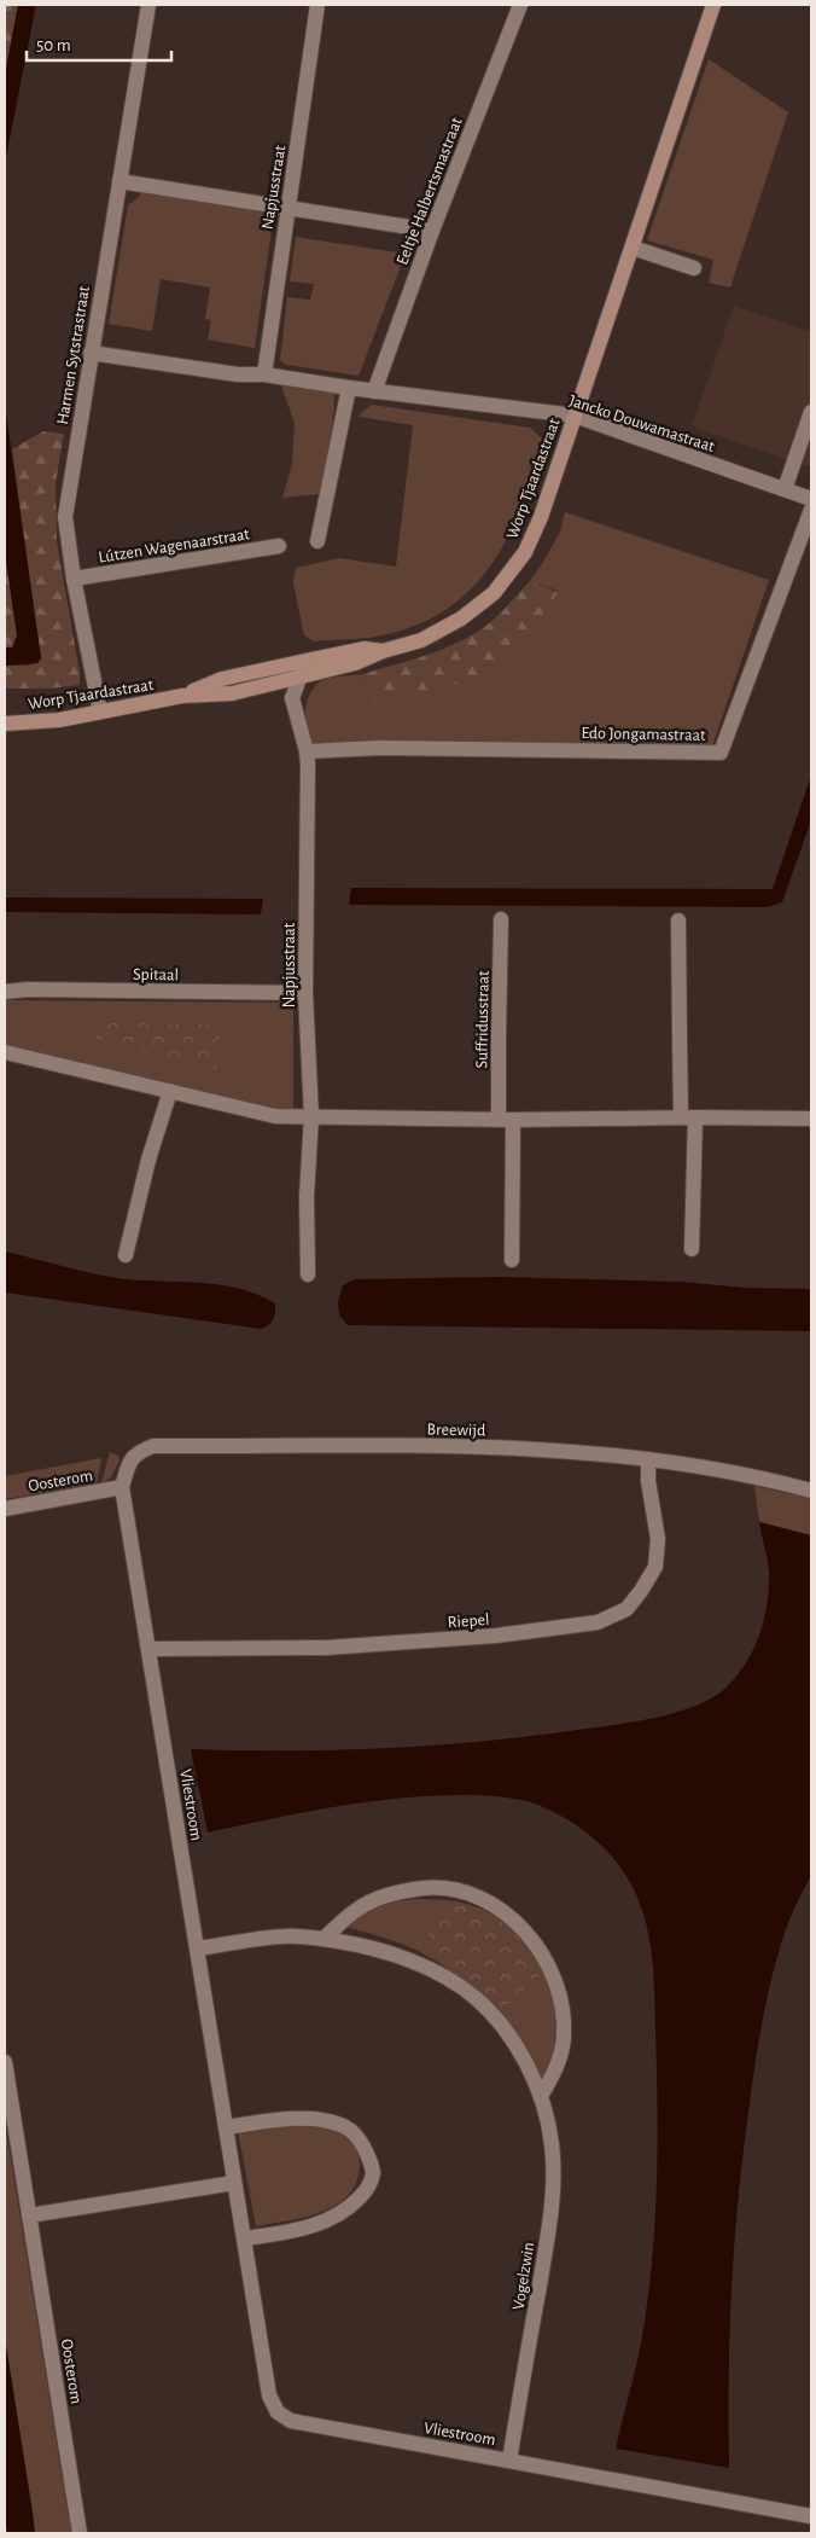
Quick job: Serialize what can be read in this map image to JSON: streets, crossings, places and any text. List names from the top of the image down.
{
  "streets": {
    "main road": ["Worp Tjaardastraat"],
    "street": [
      "Napjusstraat",
      "Eeltje Halbertsmastraat",
      "Harmen Sytstrastraat",
      "Jancko Douwamastraat",
      "Lútzen Wagenaarstraat",
      "Edo Jongamastraat",
      "Spitaal",
      "Suffridusstraat",
      "Breewijd",
      "Oosterom",
      "Riepel",
      "Vliestroom",
      "Vogelzwin"
    ]
  },
  "crossings": [
    ["Napjusstraat", "Worp Tjaardastraat"],
    ["Napjusstraat", "Edo Jongamastraat"],
    ["Napjusstraat", "Spitaal"],
    ["Eeltje Halbertsmastraat", "Jancko Douwamastraat"],
    ["Harmen Sytstrastraat", "Worp Tjaardastraat"],
    ["Harmen Sytstrastraat", "Lútzen Wagenaarstraat"],
    ["Jancko Douwamastraat", "Worp Tjaardastraat"],
    ["Breewijd", "Oosterom"],
    ["Breewijd", "Riepel"],
    ["Breewijd", "Vliestroom"],
    ["Oosterom", "Vliestroom"],
    ["Riepel", "Vliestroom"],
    ["Vliestroom", "Vogelzwin"]
  ],
  "scale_bar": "50 m"
}
